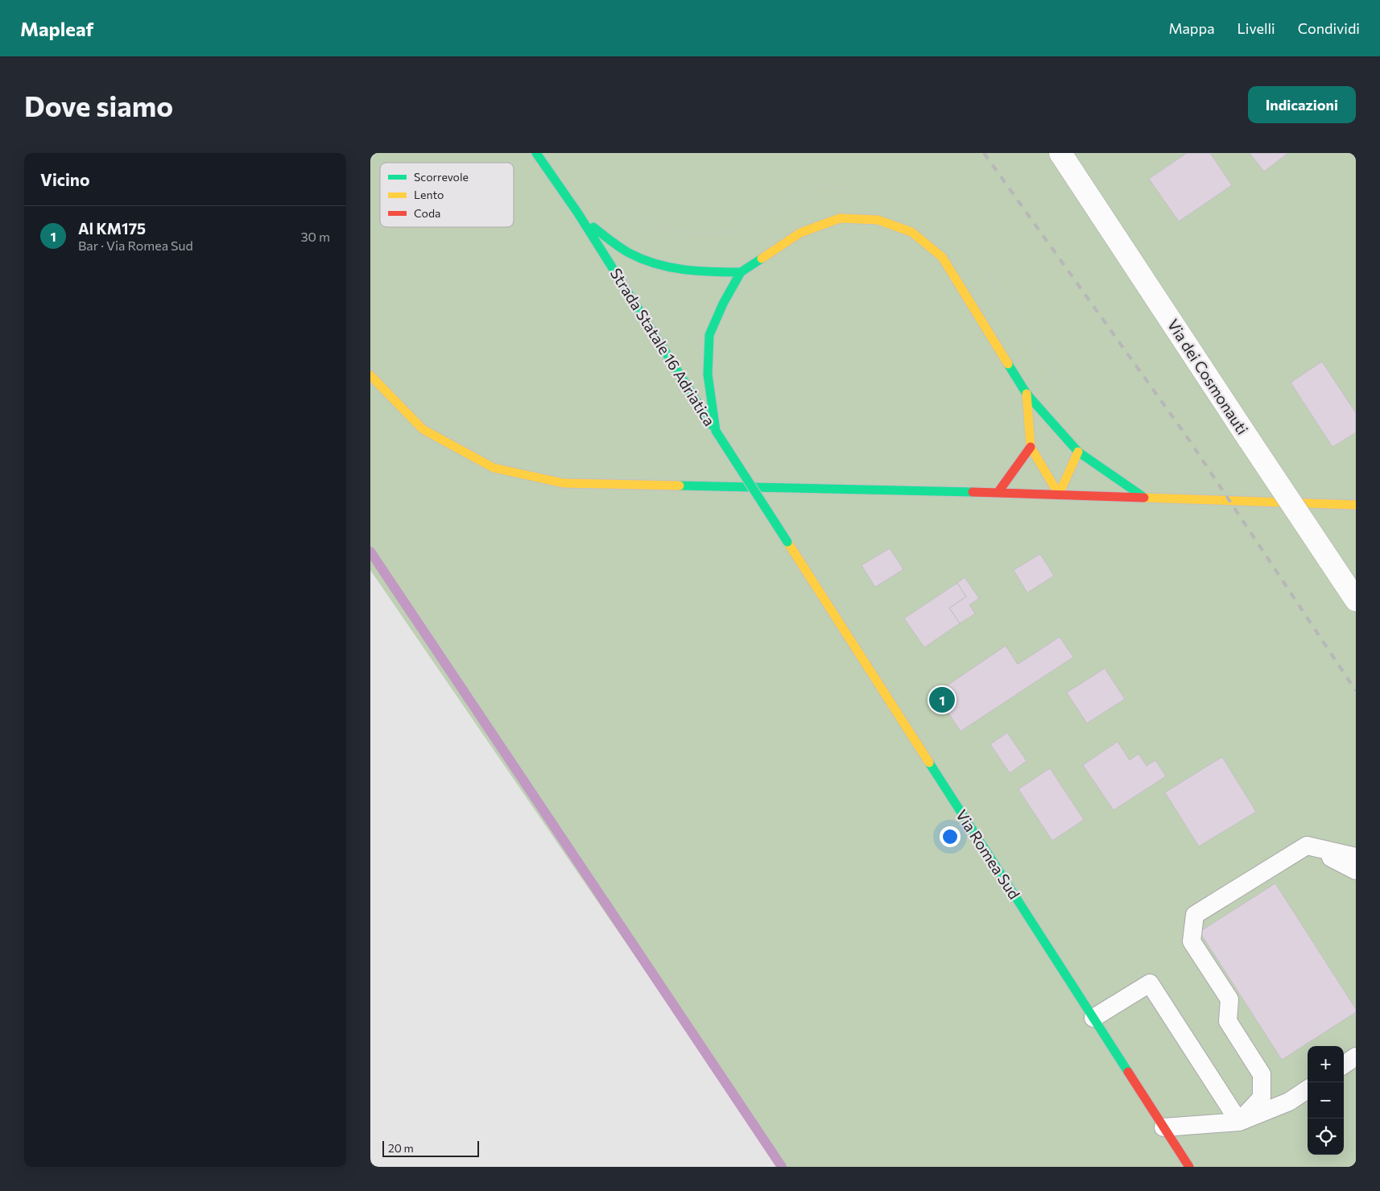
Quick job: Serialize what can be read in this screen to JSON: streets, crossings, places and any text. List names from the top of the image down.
{
  "streets": {
    "main road": ["Strada Statale 16 Adriatica", "Via Romea Sud"],
    "street": ["Via dei Cosmonauti"]
  },
  "crossings": [
    ["Strada Statale 16 Adriatica", "Via Romea Sud"]
  ],
  "legend": ["Scorrevole", "Lento", "Coda"],
  "scale_bar": "20 m",
  "page": {
    "header": "Mapleaf",
    "nav": ["Mappa", "Livelli", "Condividi"],
    "buttons": "Indicazioni",
    "title": "Dove siamo",
    "heading": "Vicino",
    "list": [
      {
        "mark": "1",
        "name": "Al KM175",
        "note": "Bar · Via Romea Sud",
        "value": "30 m"
      }
    ],
    "pins": "1",
    "map_buttons": ["+", "−"],
    "scale": "20 m"
  }
}
